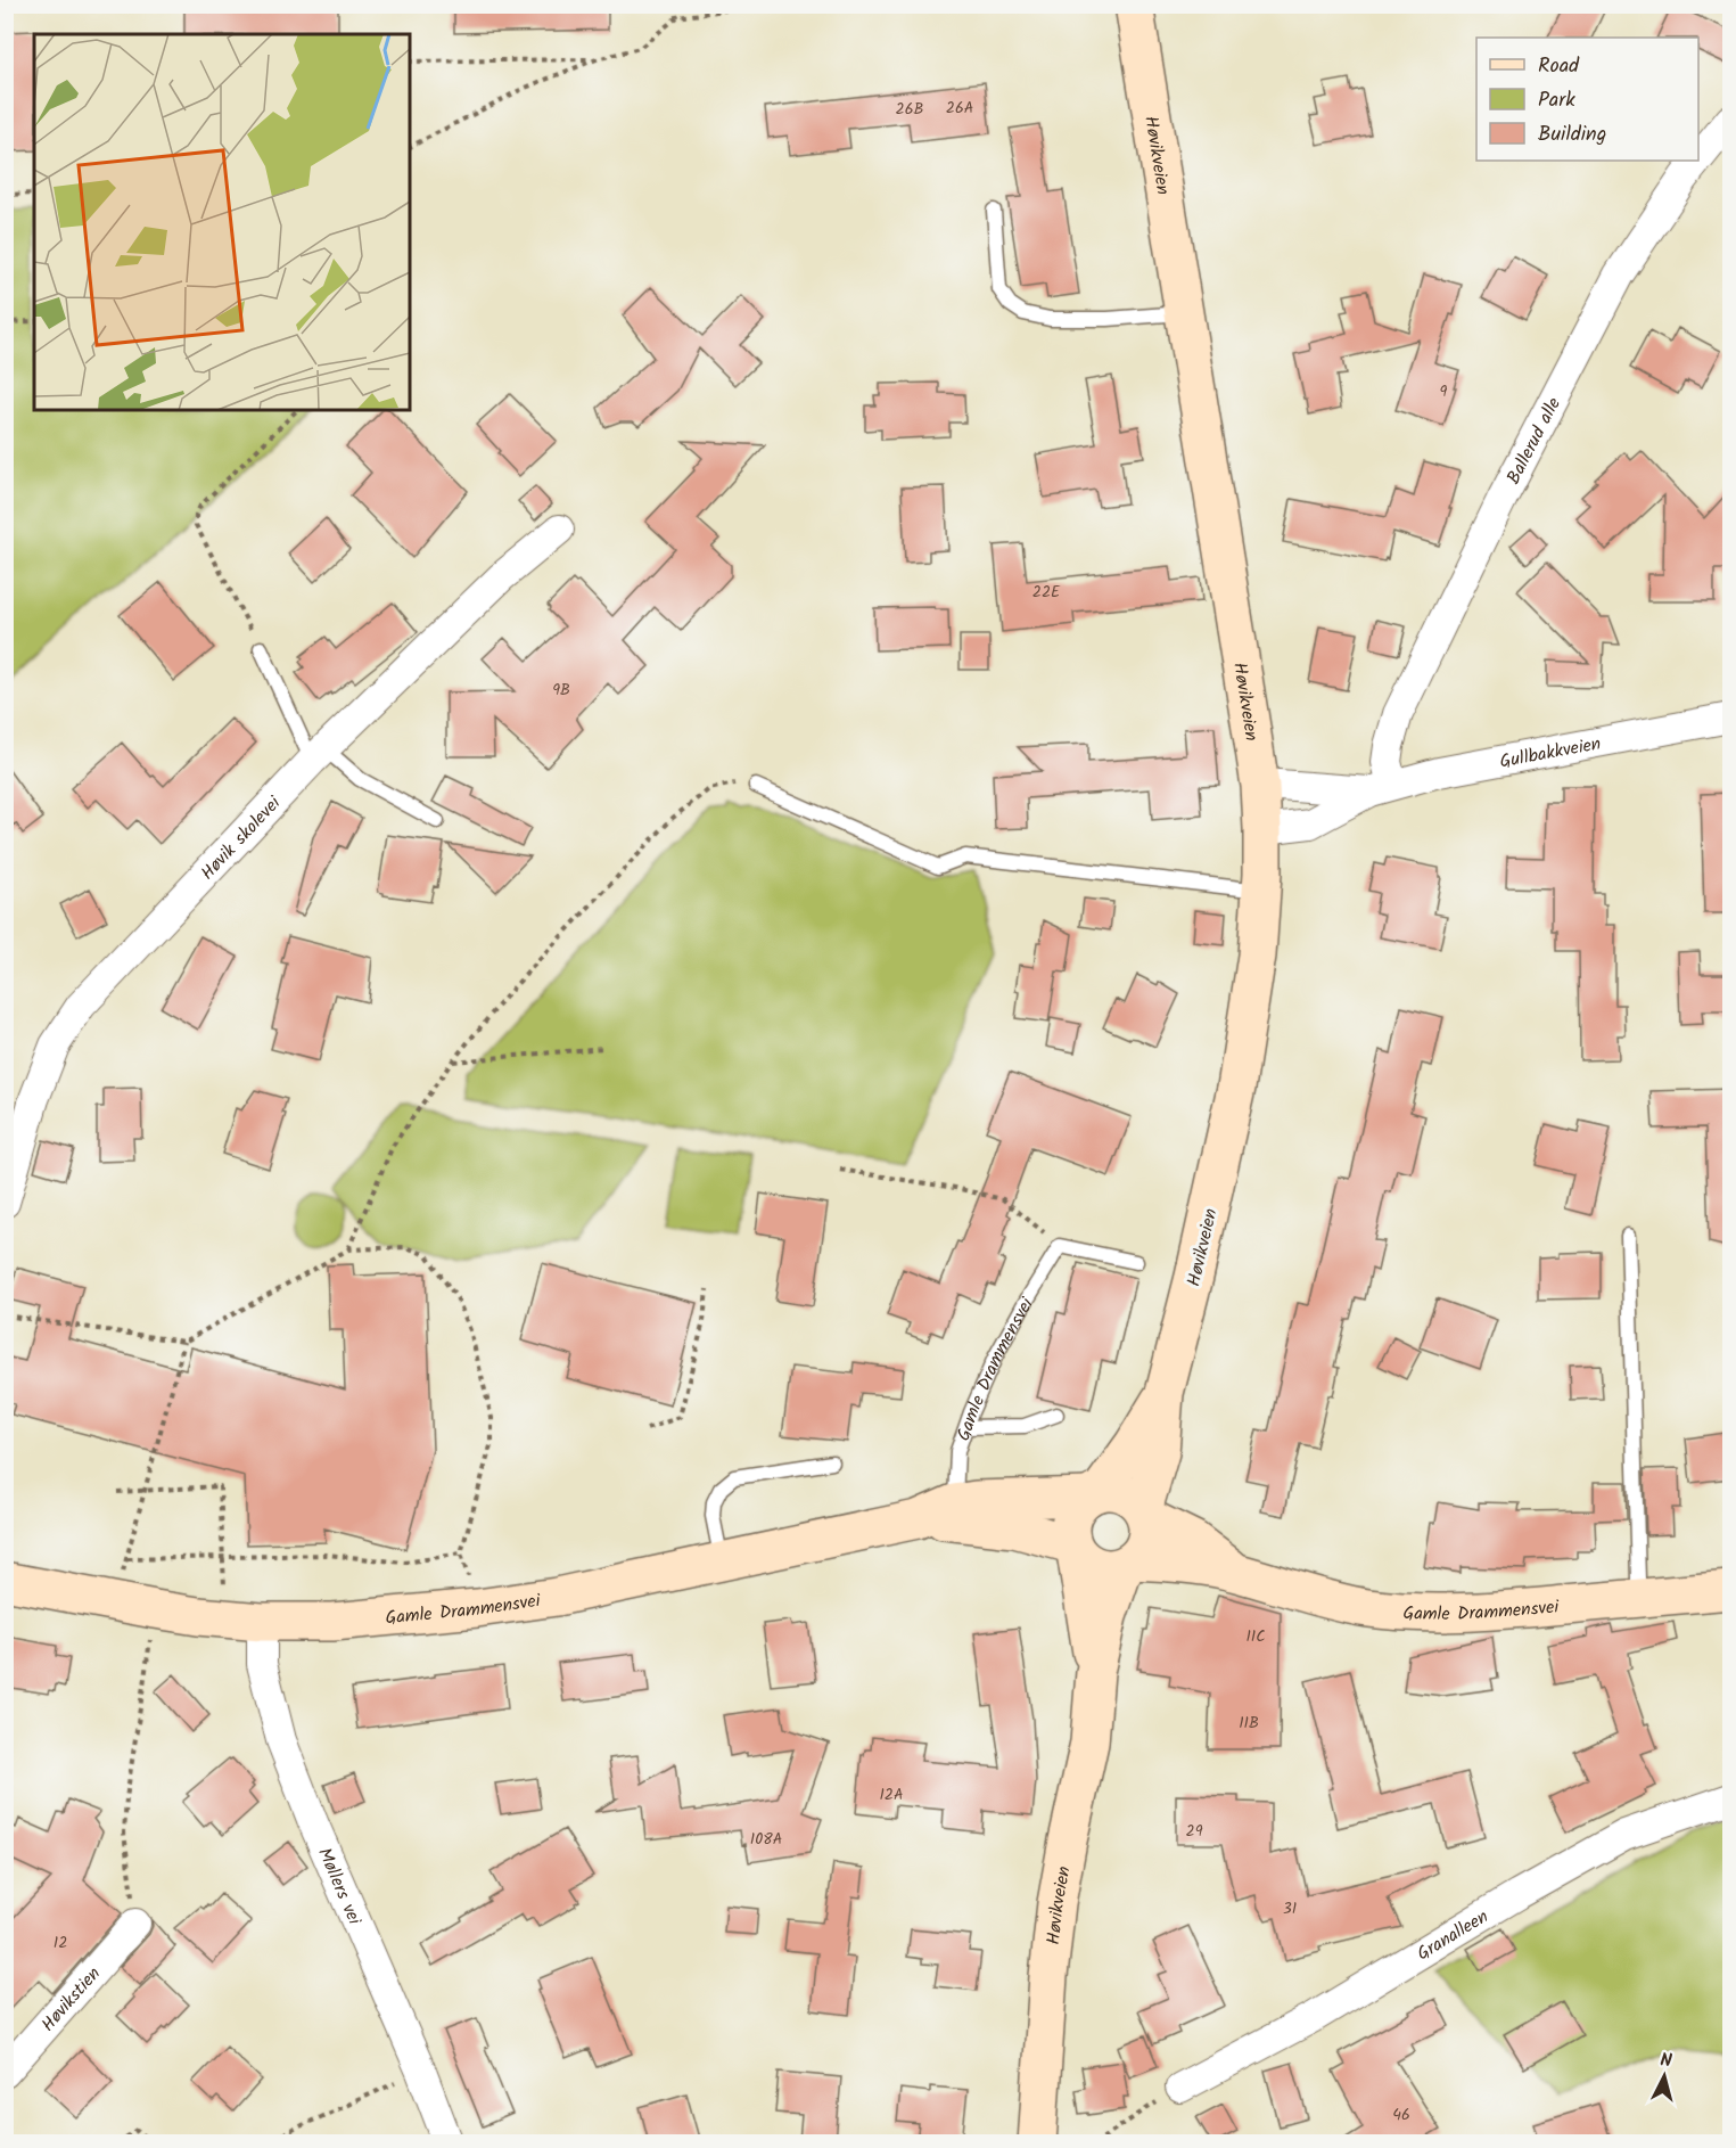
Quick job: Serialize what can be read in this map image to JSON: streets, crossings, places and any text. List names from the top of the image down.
{
  "streets": {
    "main road": ["Høvikveien", "Gamle Drammensvei"],
    "street": [
      "Ballerud alle",
      "Gullbakkveien",
      "Høvik skolevei",
      "Møllers vei",
      "Granalleen",
      "Høvikstien"
    ]
  },
  "crossings": [
    ["Høvikveien", "Gullbakkveien"],
    ["Høvikveien", "Gamle Drammensvei"],
    ["Ballerud alle", "Gullbakkveien"],
    ["Gamle Drammensvei", "Møllers vei"]
  ],
  "house_numbers": [
    "26A",
    "26B",
    "9",
    "22E",
    "9B",
    "11C",
    "11B",
    "12A",
    "29",
    "108A",
    "31",
    "12",
    "46"
  ],
  "legend": ["Road", "Park", "Building"],
  "north": "top"
}
